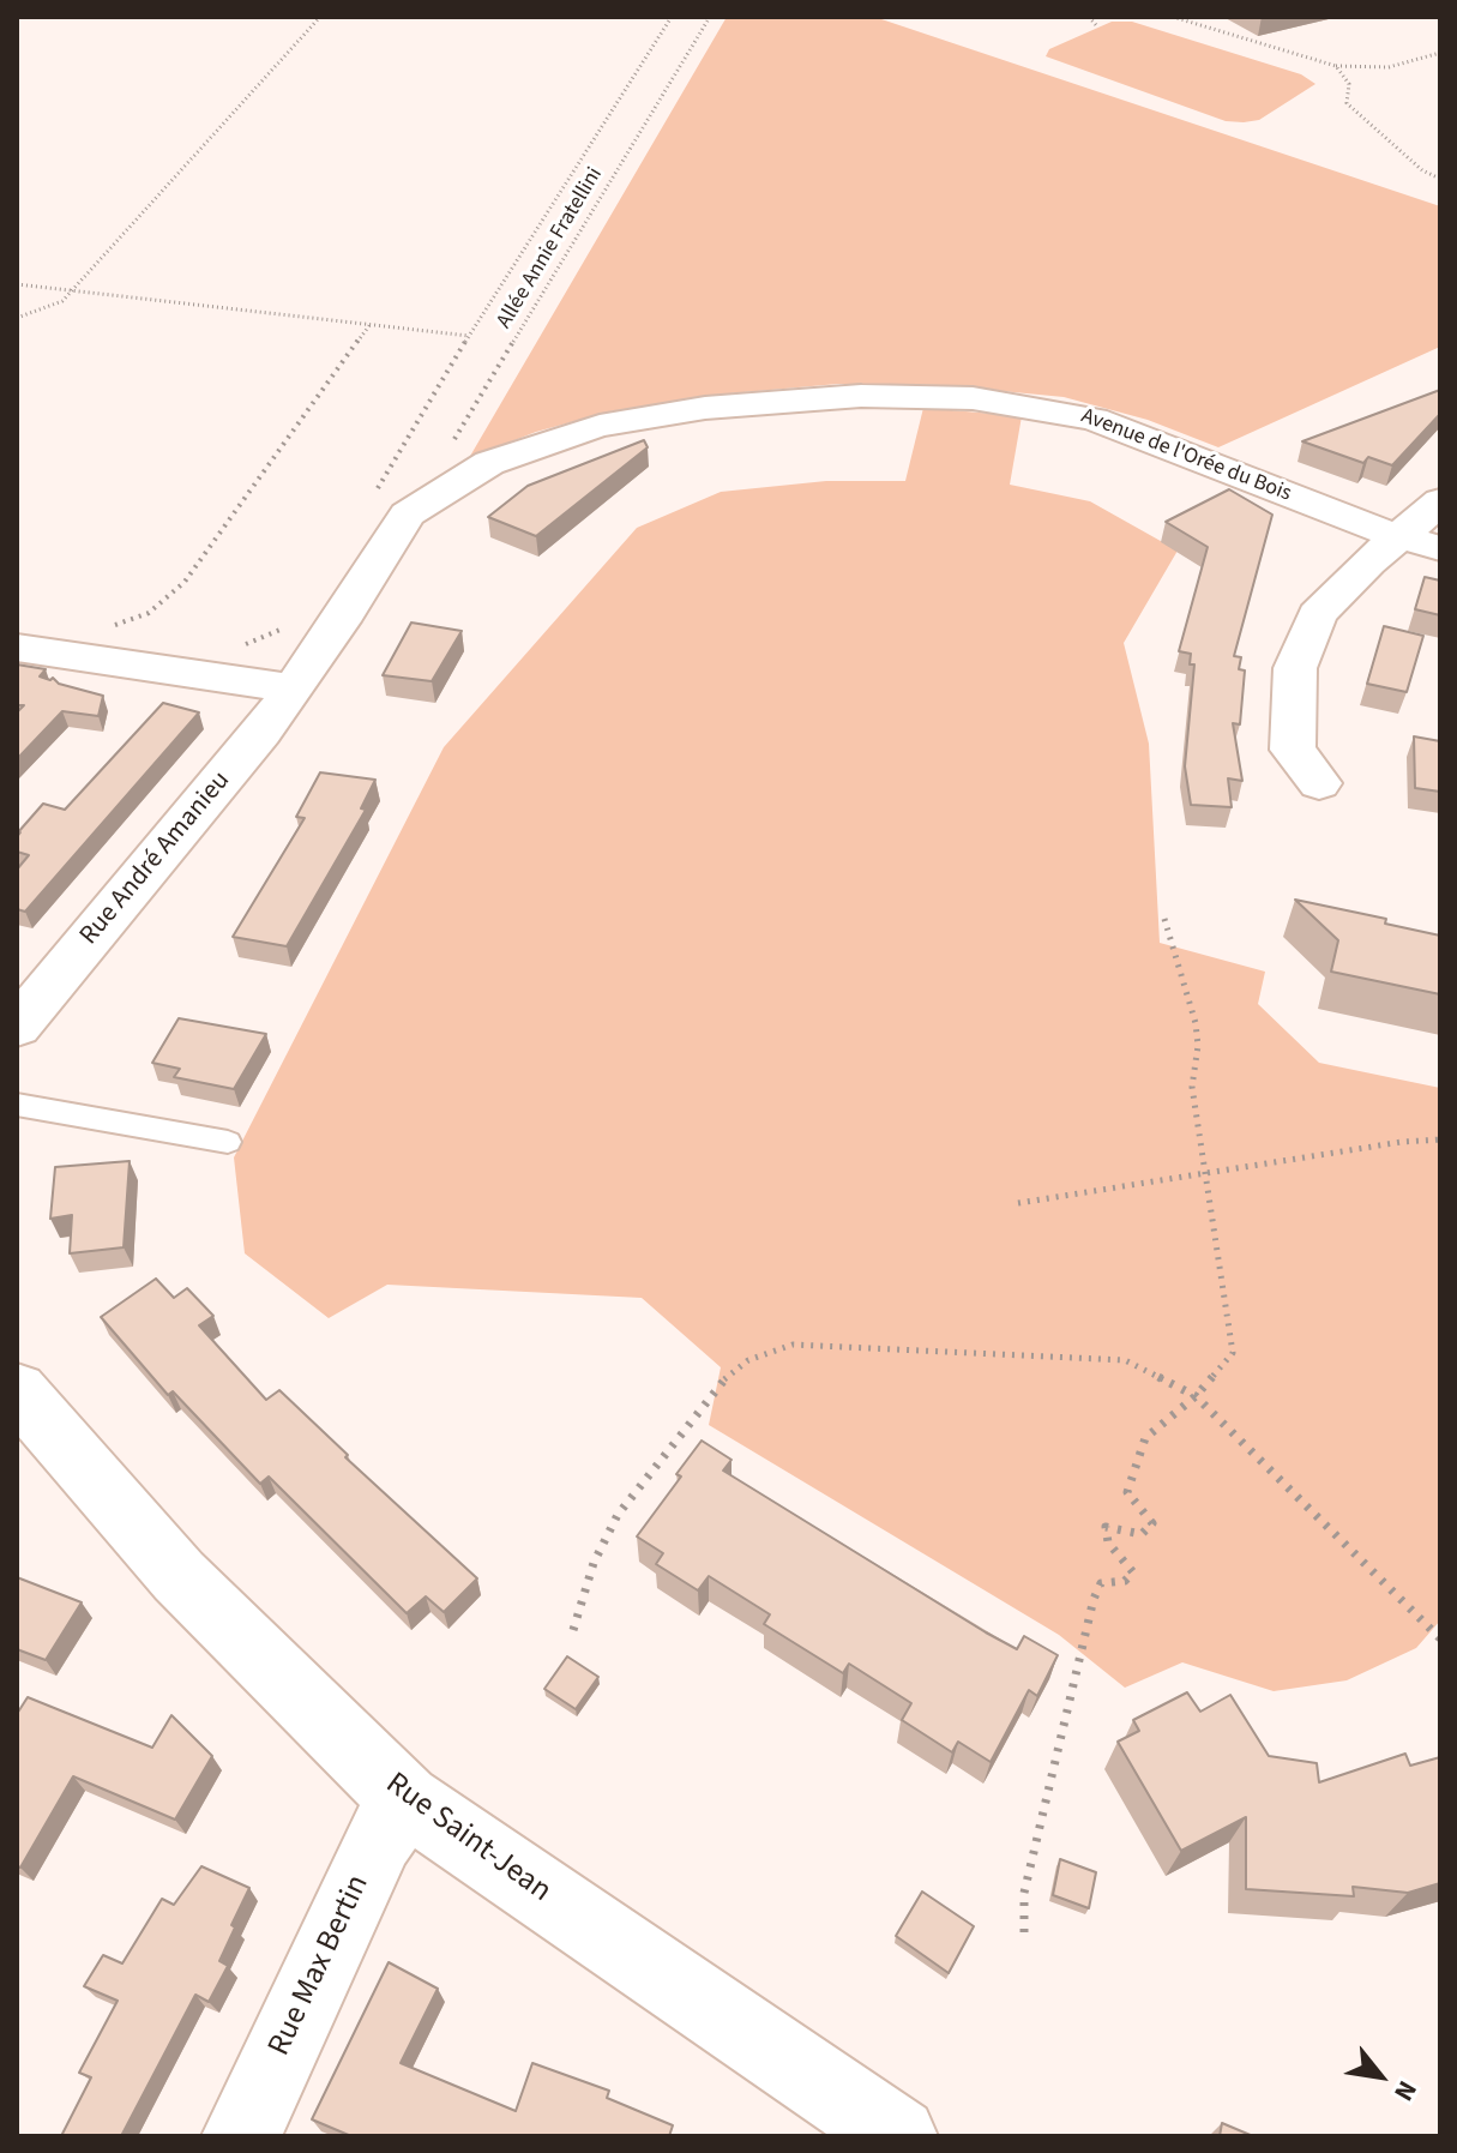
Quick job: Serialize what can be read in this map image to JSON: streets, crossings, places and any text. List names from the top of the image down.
{
  "streets": {
    "street": [
      "Avenue de l'Orée du Bois",
      "Rue André Amanieu",
      "Rue Saint-Jean",
      "Rue Max Bertin"
    ],
    "path": ["Allée Annie Fratellini"]
  },
  "crossings": [
    ["Allée Annie Fratellini", "Avenue de l'Orée du Bois"],
    ["Avenue de l'Orée du Bois", "Rue André Amanieu"],
    ["Rue Saint-Jean", "Rue Max Bertin"]
  ],
  "north": "bottom right"
}
